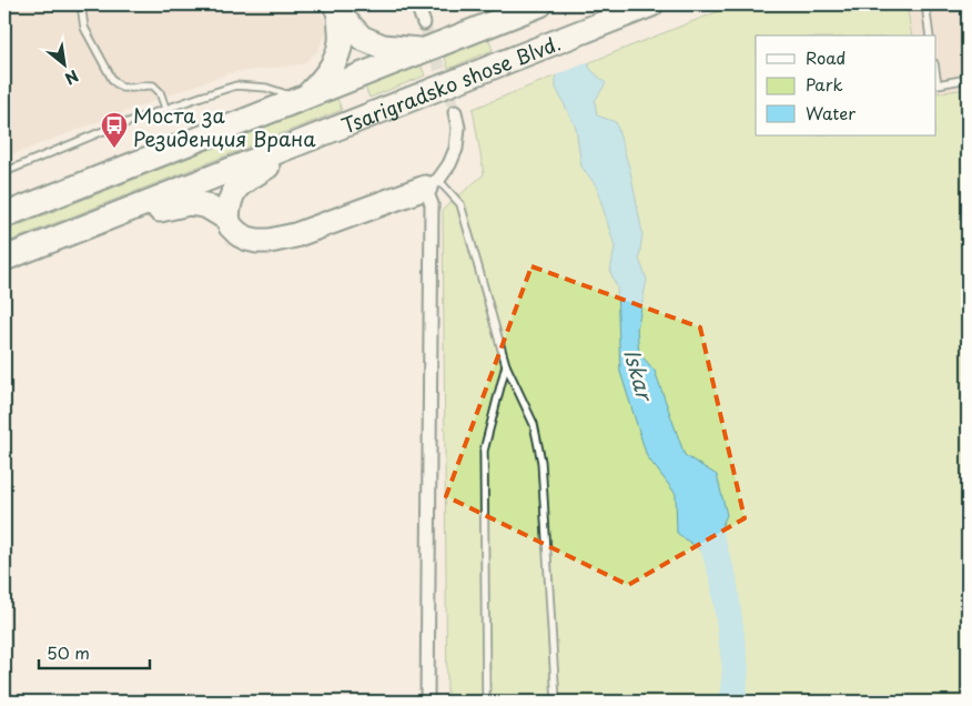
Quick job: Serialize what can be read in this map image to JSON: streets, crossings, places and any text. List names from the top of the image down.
{
  "streets": {
    "highway": ["Tsarigradsko shose Blvd."]
  },
  "water": ["Iskar"],
  "places": {
    "bus stop": ["Моста за Резиденция Врана"]
  },
  "legend": ["Road", "Park", "Water"],
  "scale_bar": "50 m",
  "north": "bottom right"
}
